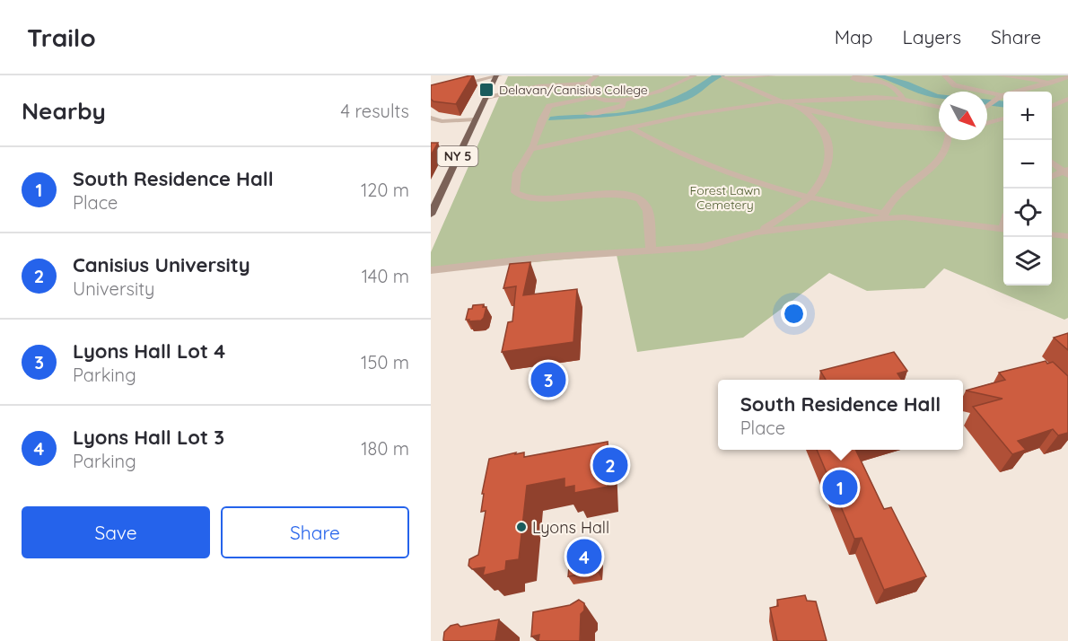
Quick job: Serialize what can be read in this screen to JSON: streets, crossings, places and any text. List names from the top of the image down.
{
  "streets": {
    "main road": ["NY 5"]
  },
  "parks": ["Forest Lawn Cemetery"],
  "places": {
    "transit": ["Delavan/Canisius College"],
    "other": ["Lyons Hall"]
  },
  "north": "bottom right",
  "page": {
    "header": "Trailo",
    "nav": ["Map", "Layers", "Share"],
    "heading": ["Nearby", "4 results"],
    "map_buttons": ["+", "−"],
    "list": [
      {
        "mark": "1",
        "name": "South Residence Hall",
        "note": "Place",
        "value": "120 m"
      },
      {
        "mark": "2",
        "name": "Canisius University",
        "note": "University",
        "value": "140 m"
      },
      {
        "mark": "3",
        "name": "Lyons Hall Lot 4",
        "note": "Parking",
        "value": "150 m"
      },
      {
        "mark": "4",
        "name": "Lyons Hall Lot 3",
        "note": "Parking",
        "value": "180 m"
      }
    ],
    "pins": [
      "3",
      "2",
      "1",
      "4"
    ],
    "popup": ["South Residence Hall", "Place"],
    "buttons": ["Save", "Share"]
  }
}
